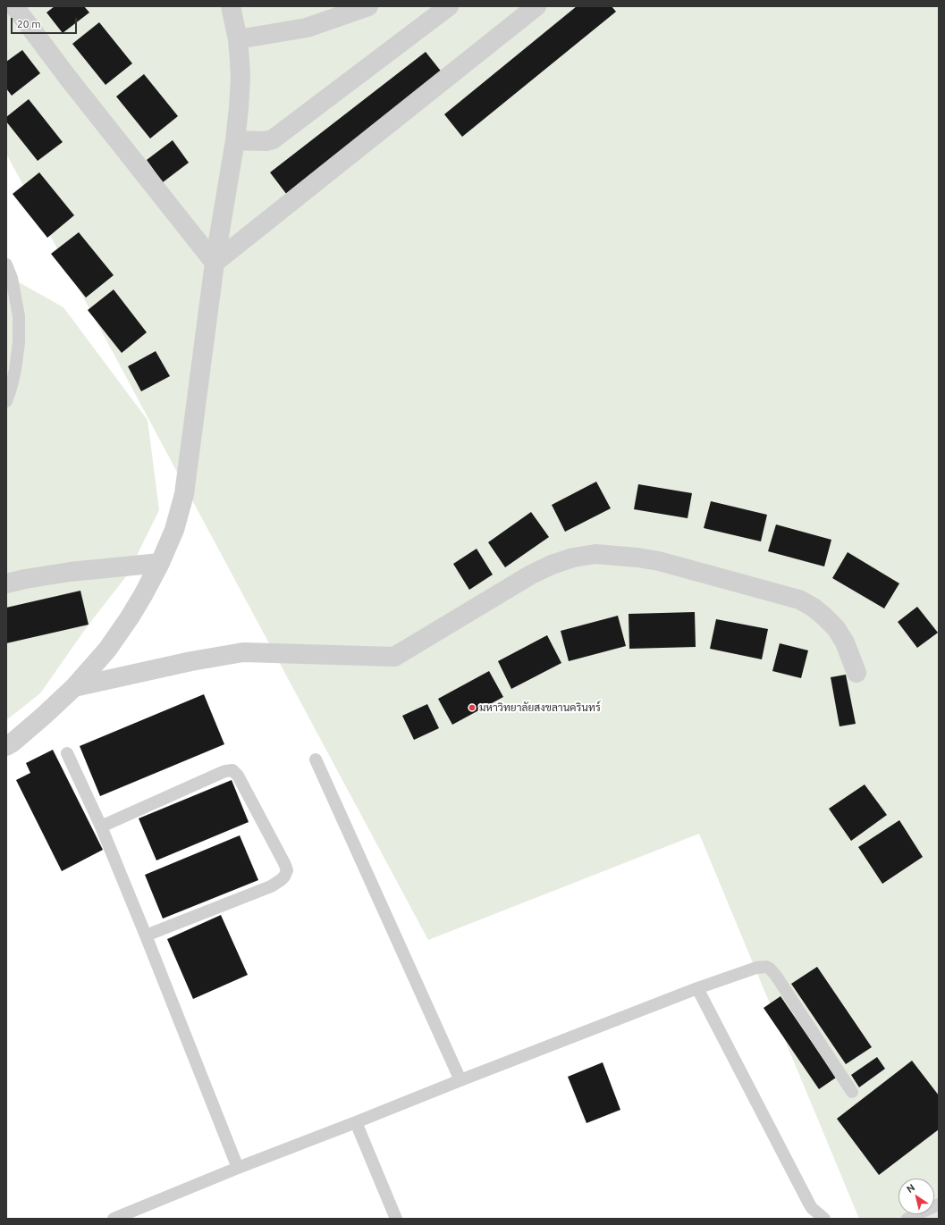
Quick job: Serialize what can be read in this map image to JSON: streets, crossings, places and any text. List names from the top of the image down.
{
  "places": ["มหาวิทยาลัยสงขลานครินทร์"],
  "scale_bar": "20 m",
  "north": "top left"
}
